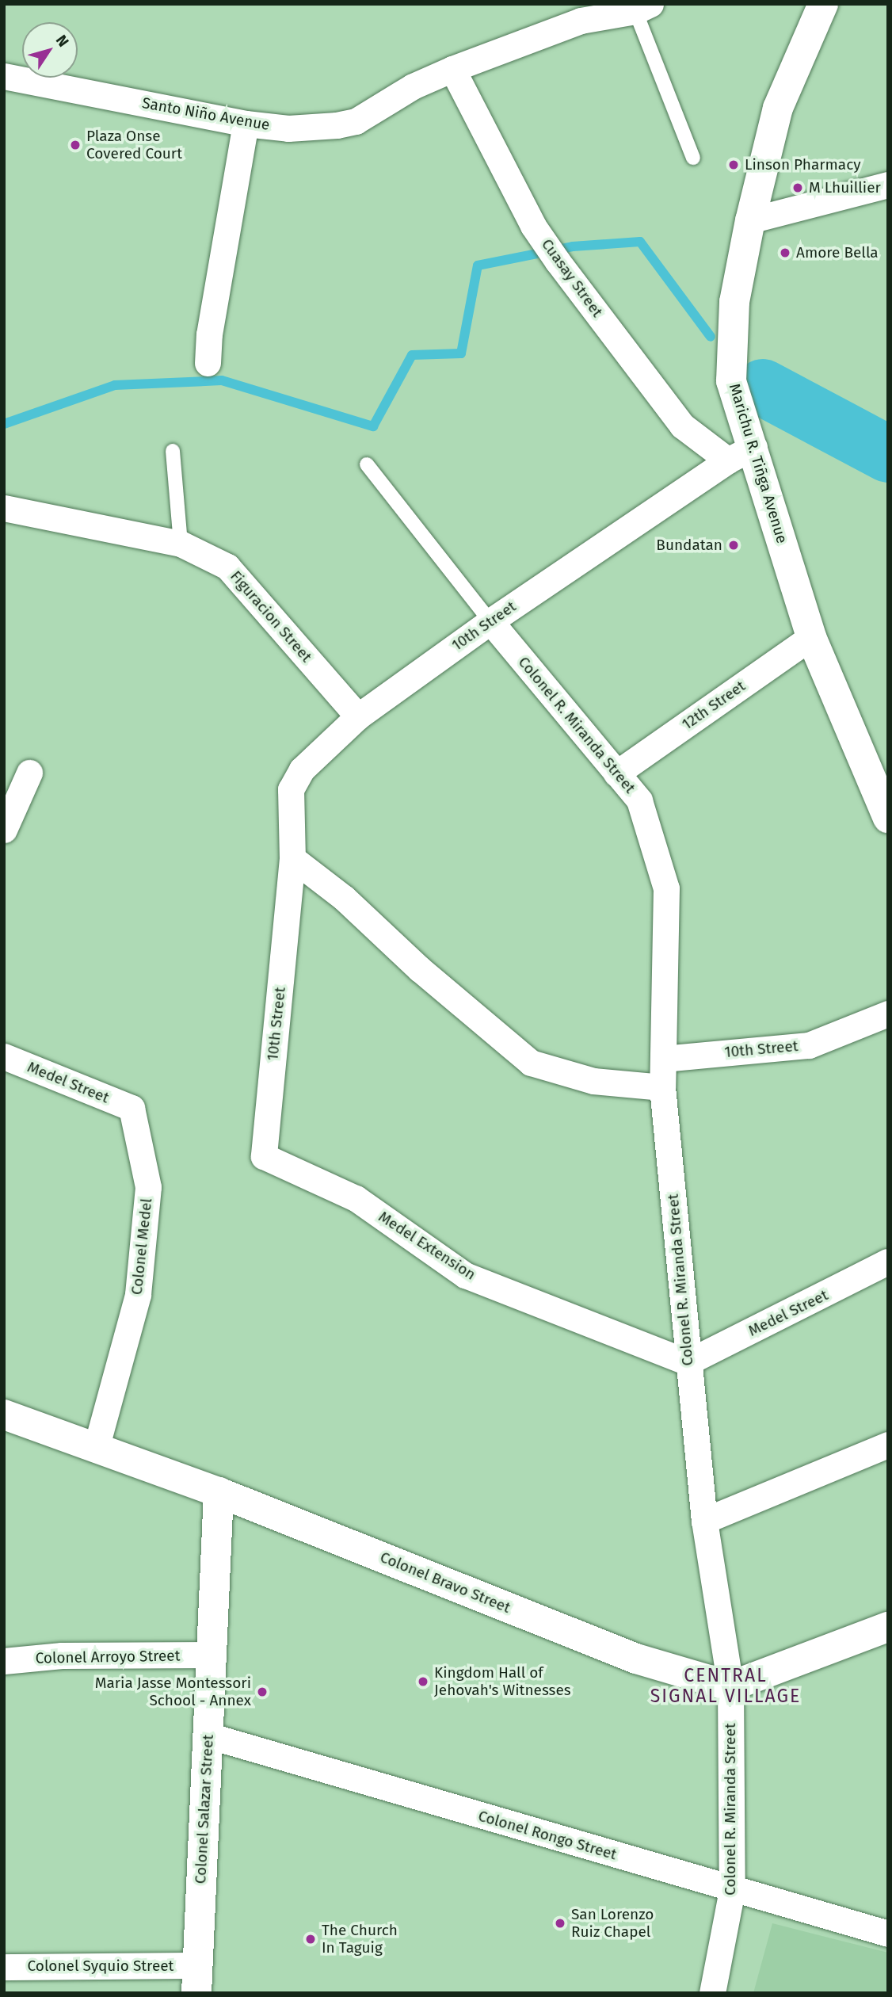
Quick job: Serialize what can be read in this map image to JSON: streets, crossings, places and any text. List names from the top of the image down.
{
  "streets": {
    "main road": ["Marichu R. Tiñga Avenue", "Colonel Bravo Street", "Colonel Salazar Street"],
    "street": [
      "Santo Niño Avenue",
      "Cuasay Street",
      "Figuracion Street",
      "10th Street",
      "12th Street",
      "Colonel R. Miranda Street",
      "Medel Street",
      "Medel Extension",
      "Colonel Medel",
      "Colonel Arroyo Street",
      "Colonel Rongo Street",
      "Colonel Syquio Street"
    ]
  },
  "crossings": [
    ["Santo Niño Avenue", "Cuasay Street"],
    ["Cuasay Street", "10th Street"],
    ["Marichu R. Tiñga Avenue", "10th Street"],
    ["Marichu R. Tiñga Avenue", "12th Street"],
    ["Figuracion Street", "10th Street"],
    ["10th Street", "Colonel R. Miranda Street"],
    ["10th Street", "Medel Extension"],
    ["12th Street", "Colonel R. Miranda Street"],
    ["Colonel R. Miranda Street", "Medel Street"],
    ["Colonel R. Miranda Street", "Medel Extension"],
    ["Colonel R. Miranda Street", "Colonel Bravo Street"],
    ["Colonel R. Miranda Street", "Colonel Rongo Street"],
    ["Medel Street", "Medel Extension"],
    ["Medel Street", "Colonel Medel"],
    ["Colonel Medel", "Colonel Bravo Street"],
    ["Colonel Bravo Street", "Colonel Salazar Street"],
    ["Colonel Arroyo Street", "Colonel Salazar Street"],
    ["Colonel Salazar Street", "Colonel Rongo Street"],
    ["Colonel Salazar Street", "Colonel Syquio Street"]
  ],
  "districts": ["CENTRAL SIGNAL VILLAGE"],
  "places": [
    "Plaza Onse Covered Court",
    "Linson Pharmacy",
    "M Lhuillier",
    "Amore Bella",
    "Bundatan",
    "Kingdom Hall of Jehovah's Witnesses",
    "Maria Jasse Montessori School - Annex",
    "San Lorenzo Ruiz Chapel",
    "The Church In Taguig"
  ],
  "north": "top right"
}
